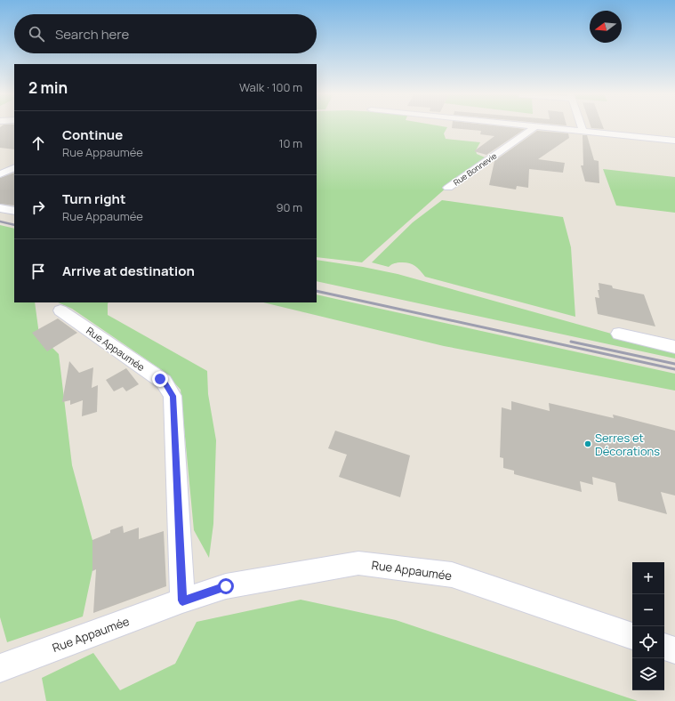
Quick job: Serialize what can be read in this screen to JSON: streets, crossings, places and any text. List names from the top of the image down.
{
  "streets": {
    "street": ["Rue Bonnevie", "Rue Appaumée"]
  },
  "places": ["Serres et Décorations"],
  "north": "left",
  "page": {
    "search": "Search here",
    "heading": ["2 min", "Walk · 100 m"],
    "list": [
      ["Continue", "Rue Appaumée", "10 m"],
      ["Turn right", "Rue Appaumée", "90 m"],
      "Arrive at destination"
    ],
    "map_buttons": ["+", "−"]
  }
}
